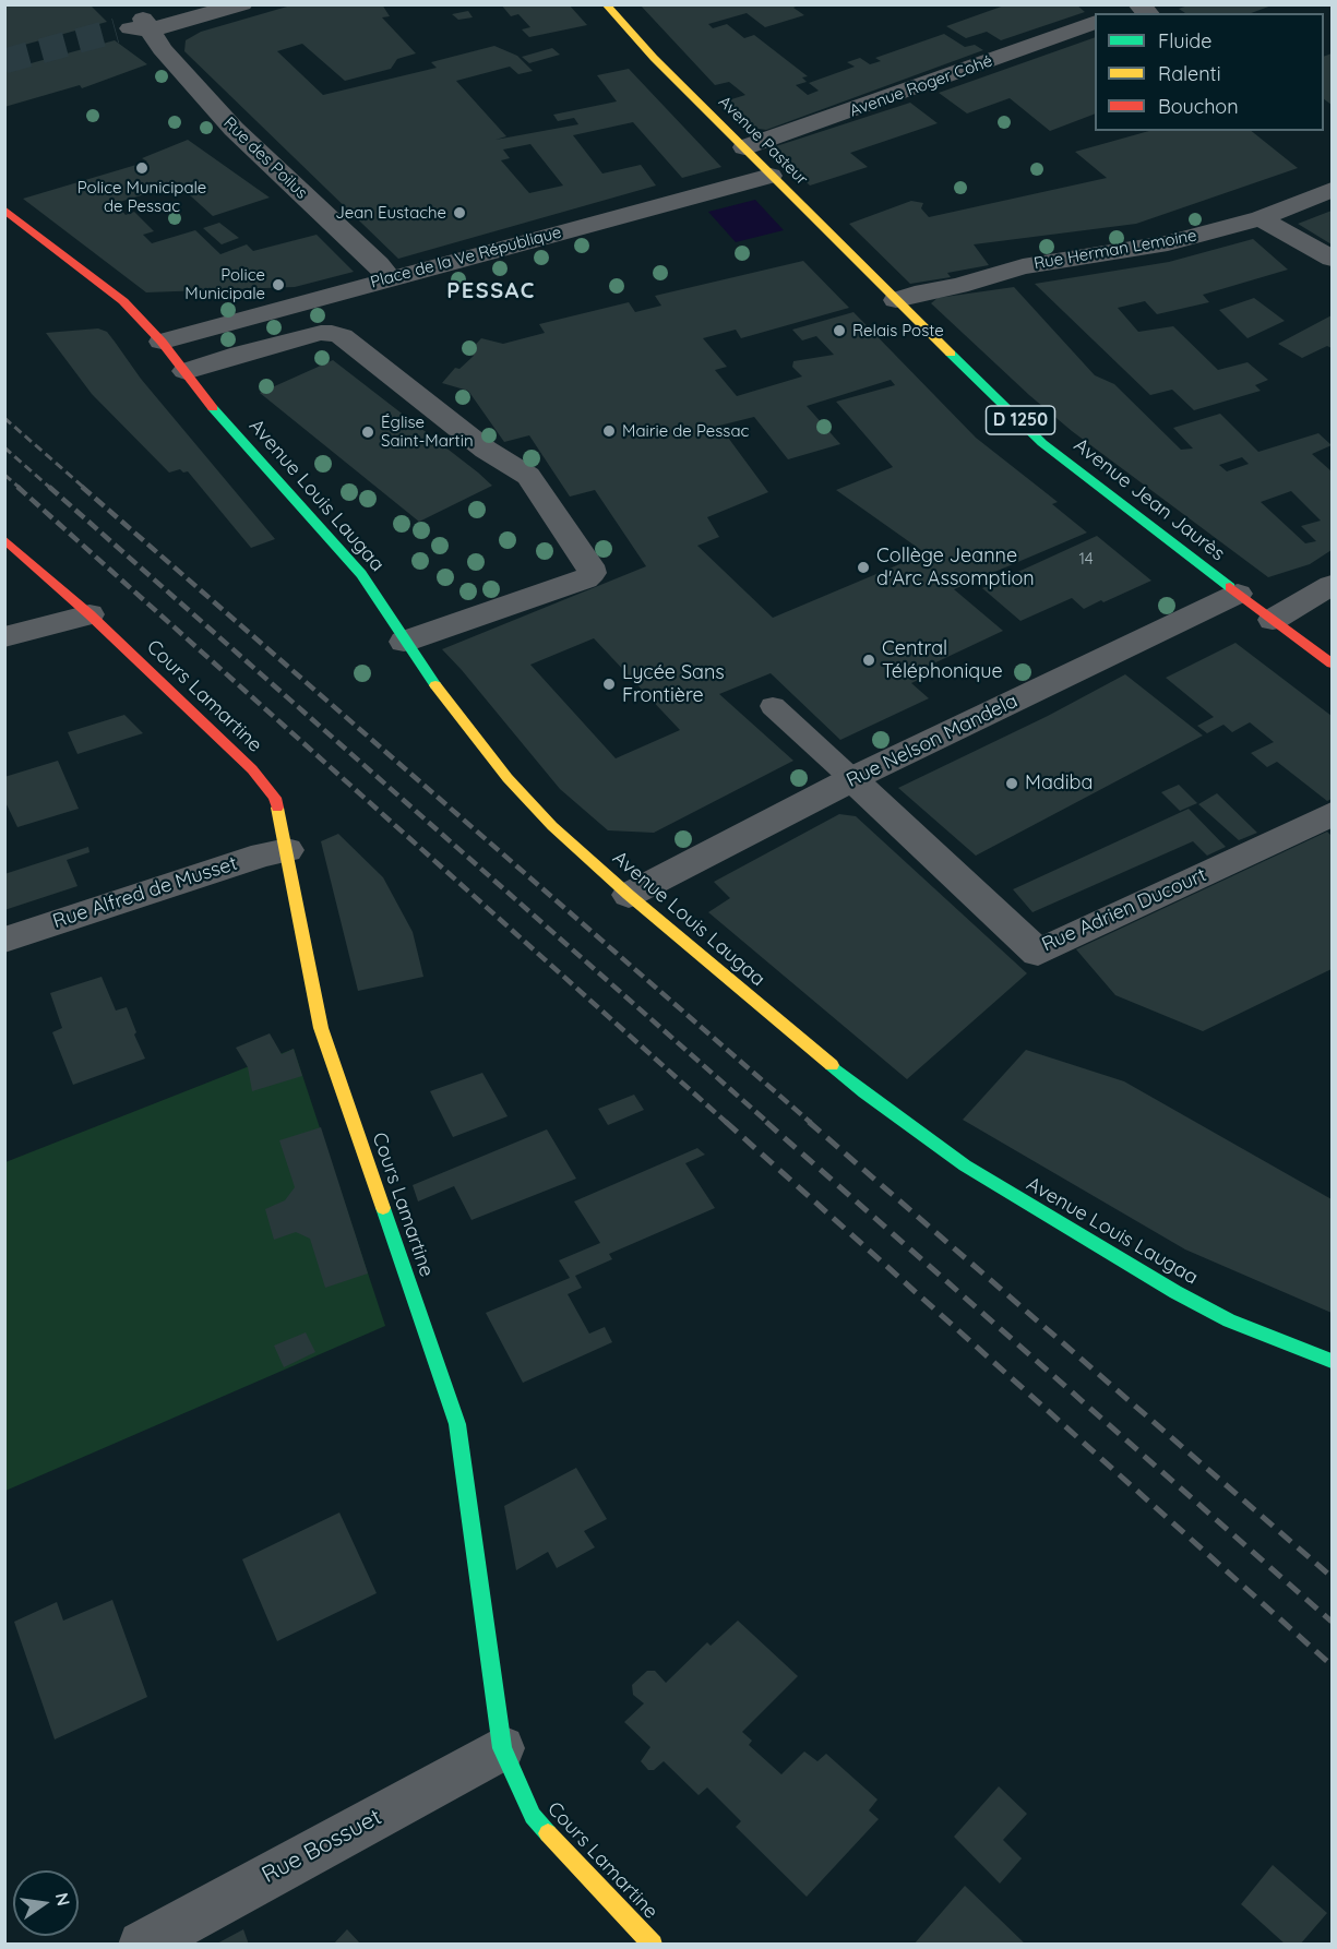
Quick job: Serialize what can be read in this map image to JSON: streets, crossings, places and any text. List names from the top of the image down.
{
  "streets": {
    "street": [
      "Avenue Roger Cohé",
      "Avenue Pasteur",
      "Rue des Poilus",
      "Rue Herman Lemoine",
      "Place de la Ve République",
      "D 1250",
      "Avenue Louis Laugaa",
      "Avenue Jean Jaurès",
      "Cours Lamartine",
      "Rue Nelson Mandela",
      "Rue Alfred de Musset",
      "Rue Adrien Ducourt",
      "Rue Bossuet"
    ]
  },
  "crossings": [
    ["Avenue Roger Cohé", "Avenue Pasteur"],
    ["Avenue Pasteur", "Rue Herman Lemoine"],
    ["Avenue Pasteur", "Place de la Ve République"],
    ["Avenue Pasteur", "Avenue Jean Jaurès"],
    ["Rue des Poilus", "Place de la Ve République"],
    ["Rue Herman Lemoine", "Avenue Jean Jaurès"],
    ["Place de la Ve République", "Avenue Louis Laugaa"],
    ["Avenue Louis Laugaa", "Rue Nelson Mandela"],
    ["Avenue Jean Jaurès", "Rue Nelson Mandela"],
    ["Cours Lamartine", "Rue Alfred de Musset"],
    ["Cours Lamartine", "Rue Bossuet"],
    ["Rue Nelson Mandela", "Rue Adrien Ducourt"]
  ],
  "districts": ["PESSAC"],
  "places": [
    "Police Municipale de Pessac",
    "Jean Eustache",
    "Police Municipale",
    "Relais Poste",
    "Mairie de Pessac",
    "Église Saint-Martin",
    "Collège Jeanne d'Arc Assomption",
    "Central Téléphonique",
    "Lycée Sans Frontière",
    "Madiba"
  ],
  "house_numbers": ["14"],
  "legend": ["Fluide", "Ralenti", "Bouchon"],
  "north": "right"
}
